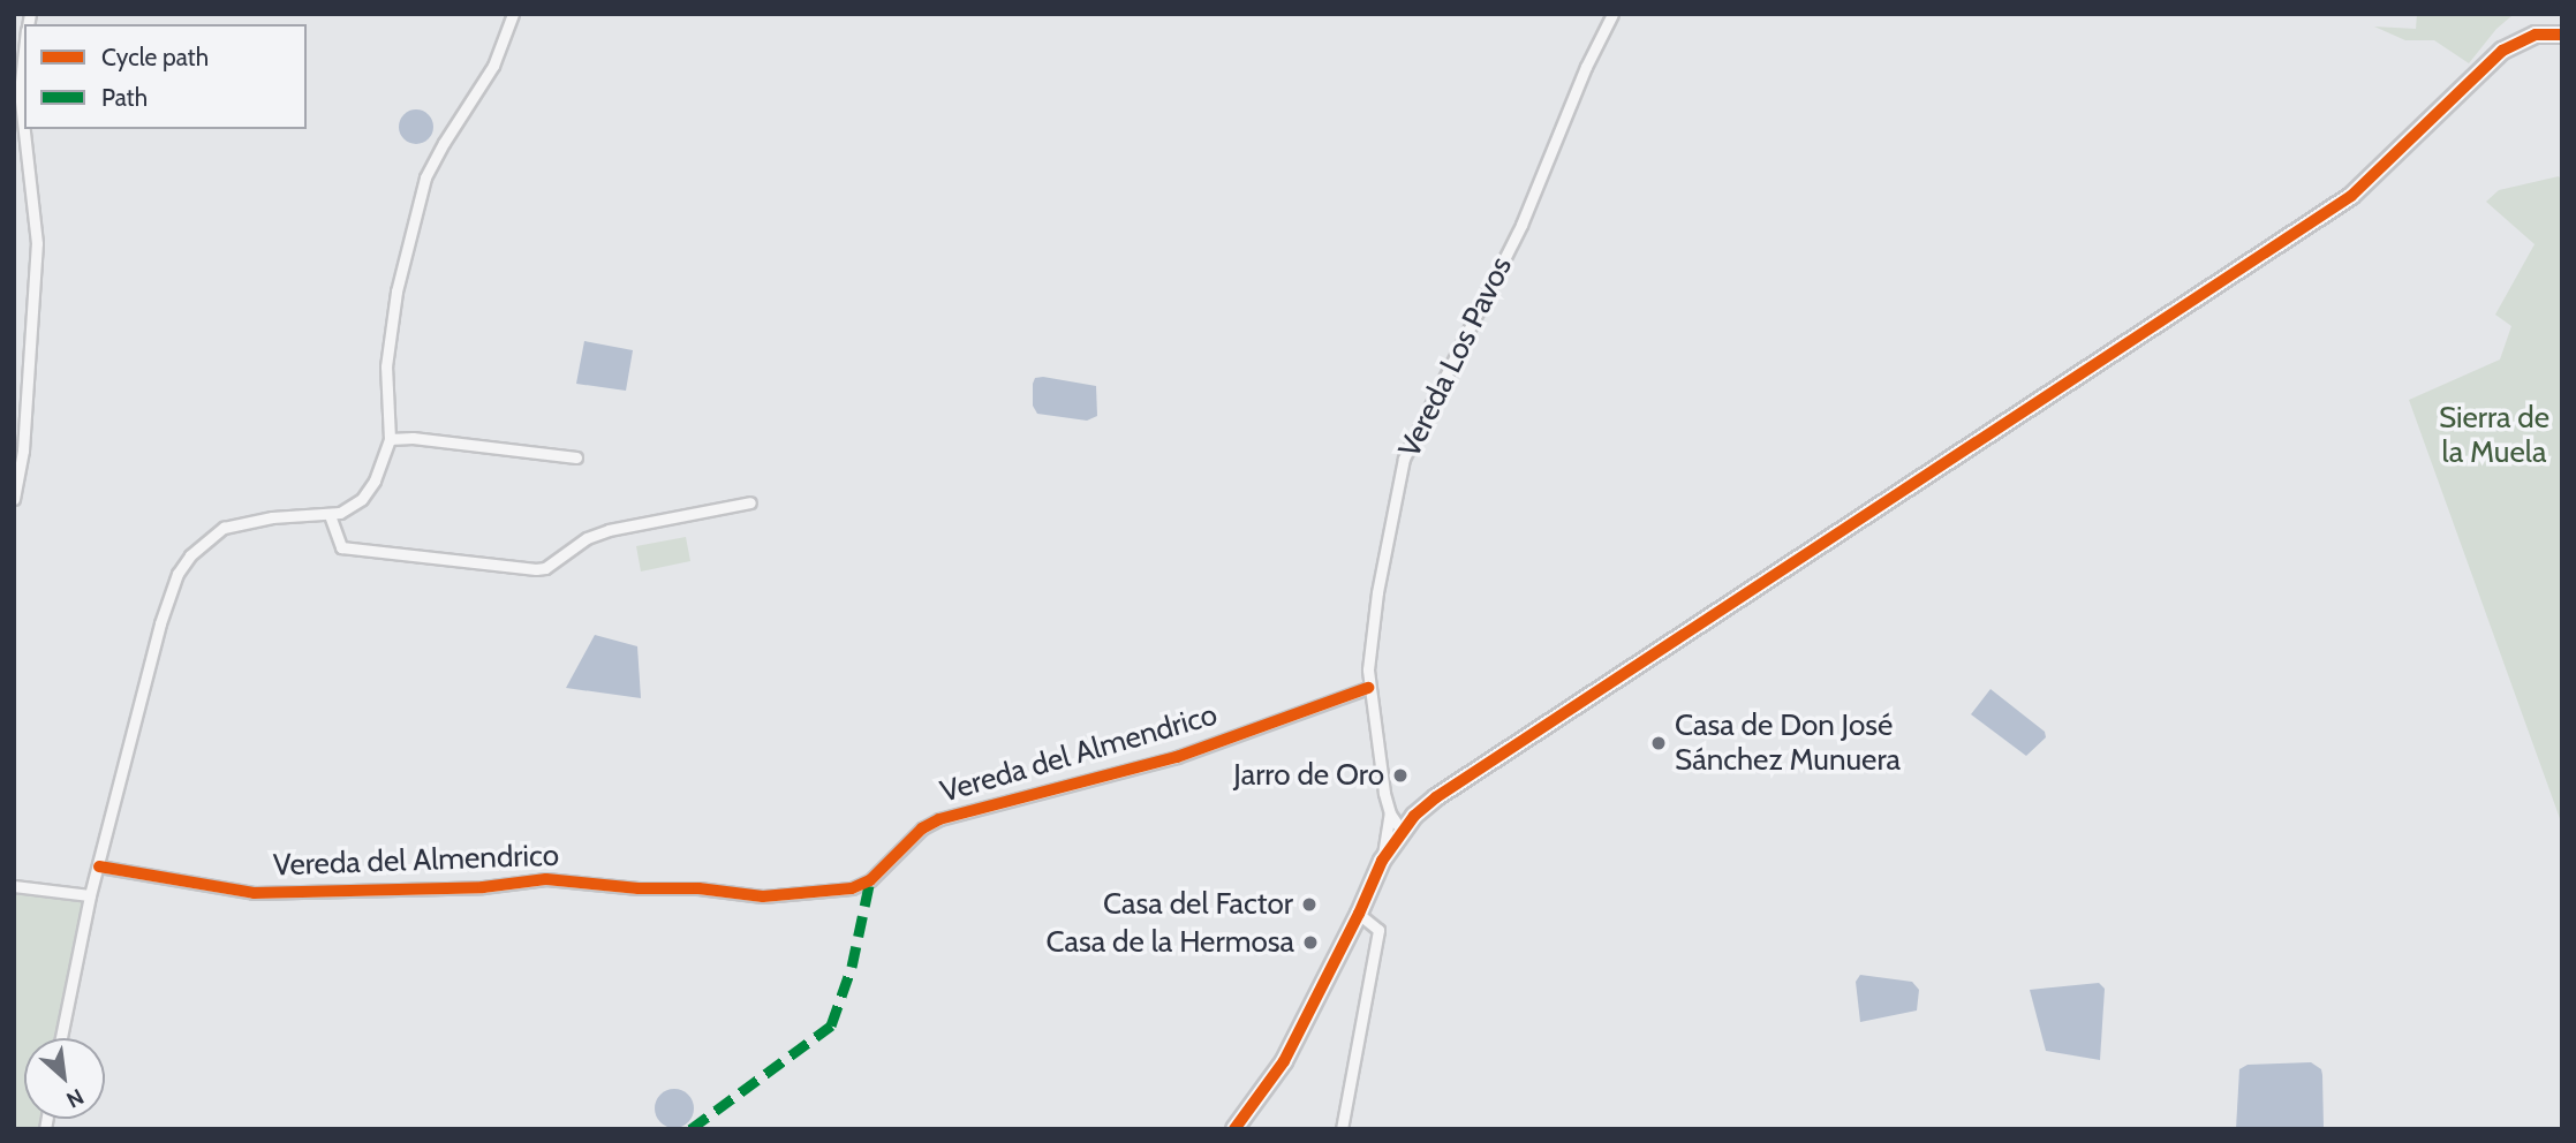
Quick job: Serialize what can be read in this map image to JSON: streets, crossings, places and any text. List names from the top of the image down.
{
  "streets": {
    "street": ["Vereda Los Pavos", "Vereda del Almendrico"]
  },
  "crossings": [
    ["Vereda Los Pavos", "Vereda del Almendrico"]
  ],
  "parks": ["Sierra de la Muela"],
  "places": [
    "Casa de Don José Sánchez Munuera",
    "Jarro de Oro",
    "Casa del Factor",
    "Casa de la Hermosa"
  ],
  "legend": ["Cycle path", "Path"],
  "north": "bottom right"
}
